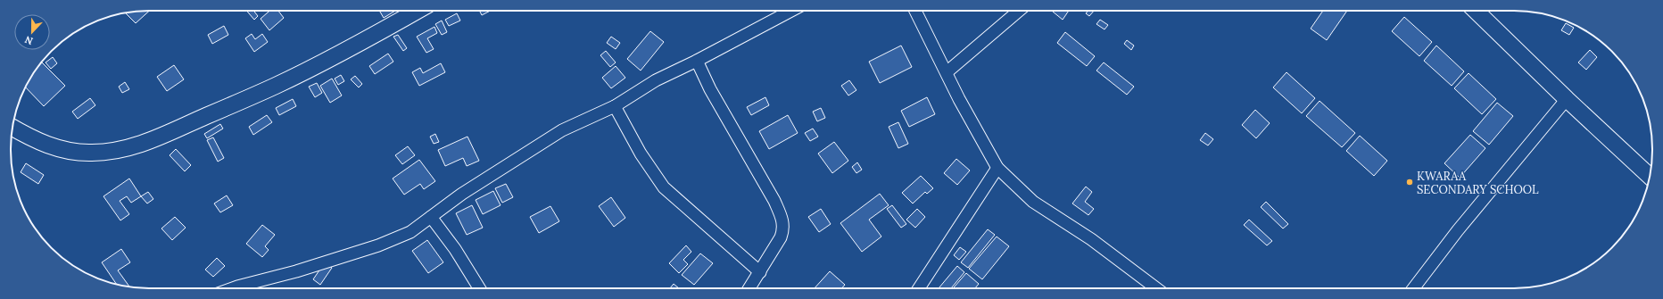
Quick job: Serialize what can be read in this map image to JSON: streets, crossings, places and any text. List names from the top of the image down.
{
  "places": ["KWARAA SECONDARY SCHOOL"],
  "north": "bottom"
}
